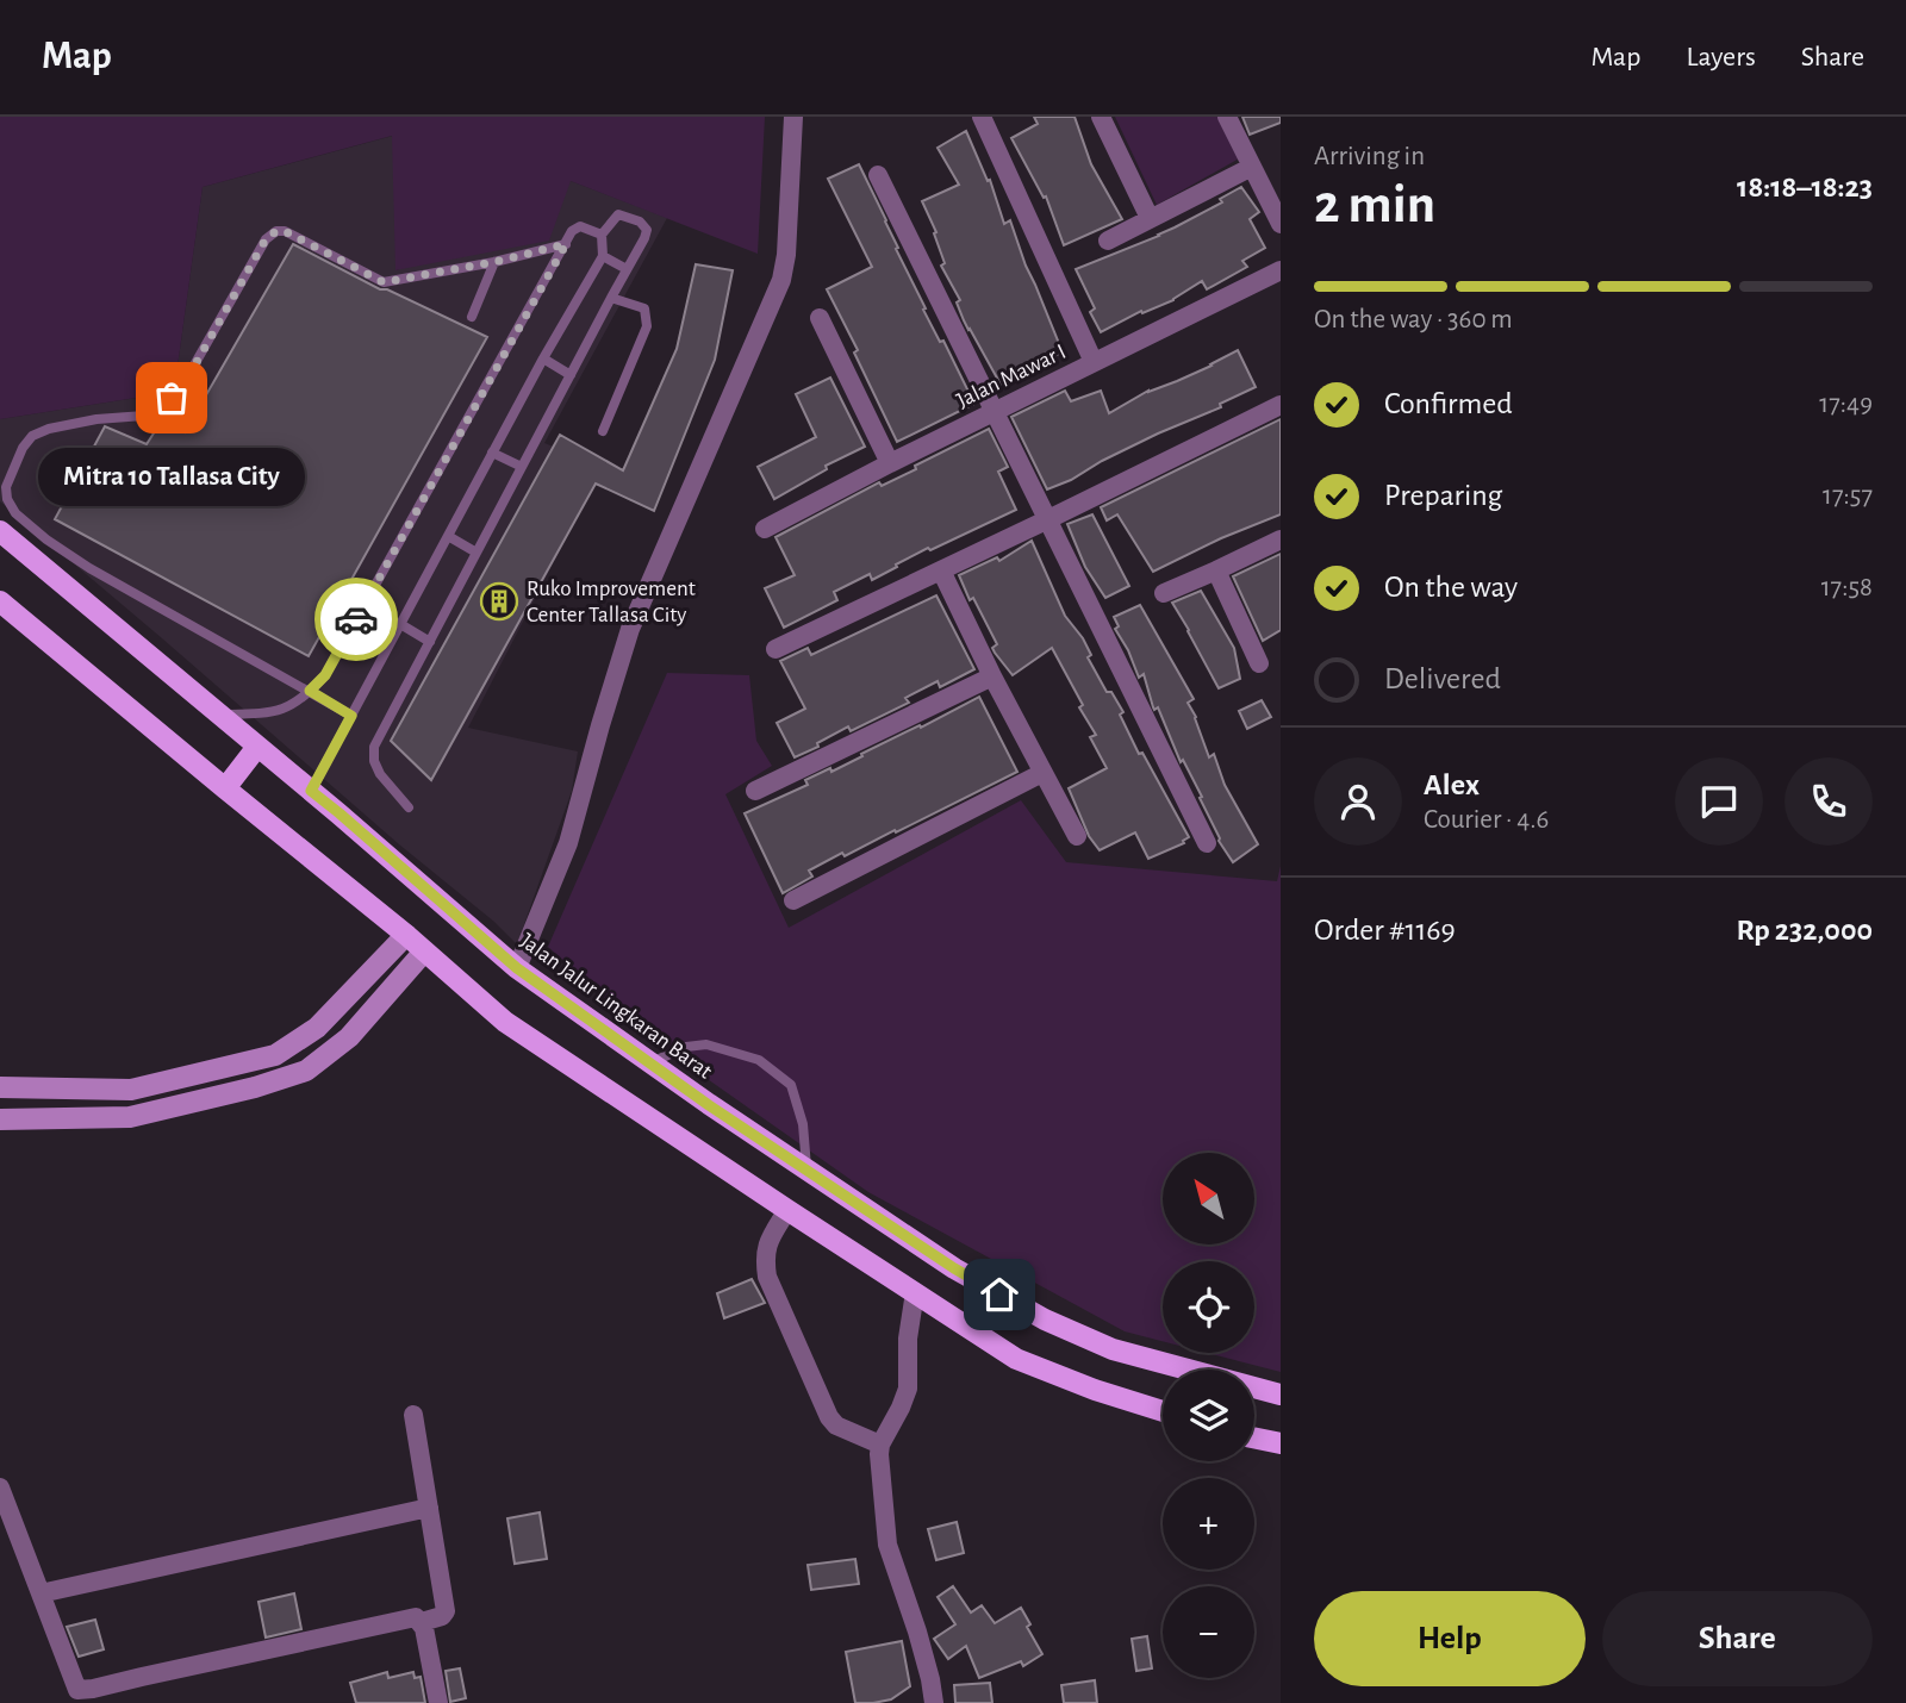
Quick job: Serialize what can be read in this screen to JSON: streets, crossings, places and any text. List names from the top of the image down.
{
  "streets": {
    "main road": ["Jalan Jalur Lingkaran Barat"],
    "street": ["Jalan Mawar I"]
  },
  "places": {
    "other": ["Mitra 10 Tallasa City"],
    "building": ["Ruko Improvement Center Tallasa City"]
  },
  "north": "top left",
  "page": {
    "header": "Map",
    "nav": ["Map", "Layers", "Share"],
    "heading": ["2 min", "Arriving in", "18:18–18:23"],
    "panel": [
      "Alex",
      "Courier · 4.6",
      "Order #1169",
      "Rp 232,000"
    ],
    "bar": "On the way · 360 m",
    "list": [
      ["Confirmed", "17:49"],
      ["Preparing", "17:57"],
      ["On the way", "17:58"],
      "Delivered"
    ],
    "bubble": "Mitra 10 Tallasa City",
    "map_buttons": ["+", "−"],
    "buttons": ["Help", "Share"]
  }
}
